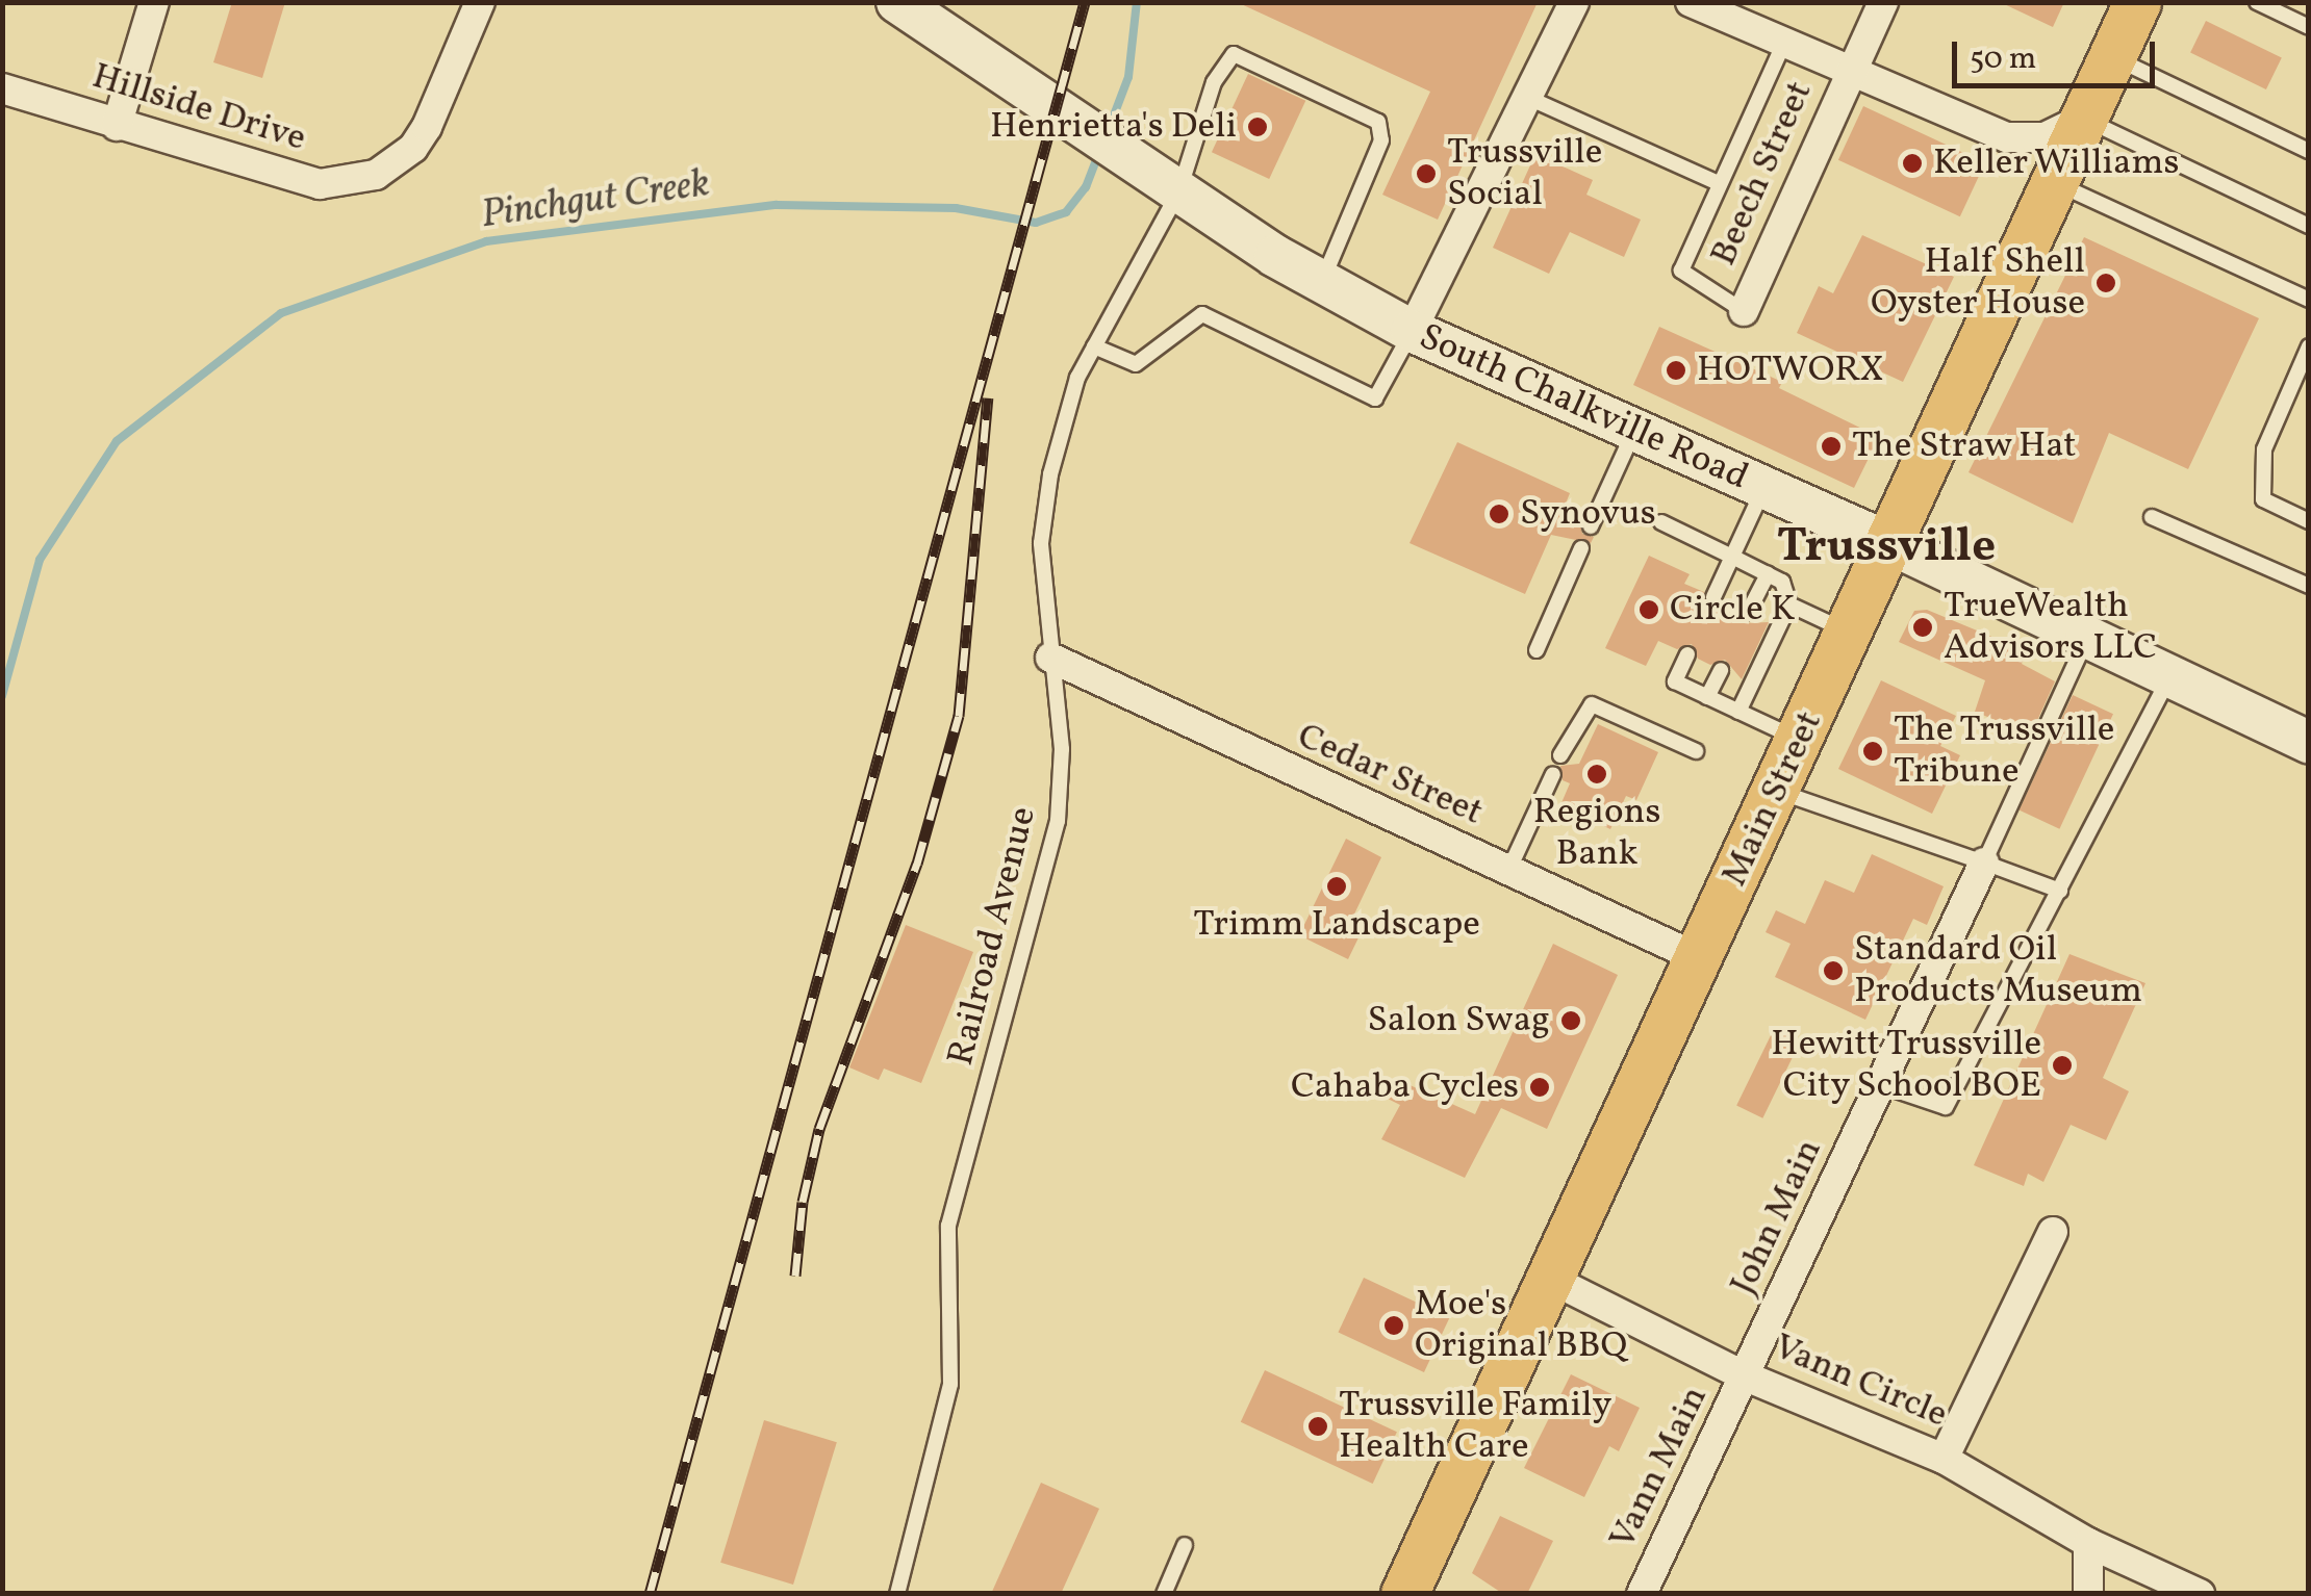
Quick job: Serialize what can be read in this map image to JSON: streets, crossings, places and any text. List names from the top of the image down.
{
  "streets": {
    "main road": ["South Chalkville Road", "Main Street"],
    "street": [
      "Hillside Drive",
      "Beech Street",
      "Cedar Street",
      "John Main",
      "Vann Circle",
      "Vann Main"
    ],
    "lane": ["Railroad Avenue"]
  },
  "crossings": [
    ["South Chalkville Road", "Main Street"],
    ["South Chalkville Road", "Railroad Avenue"],
    ["Cedar Street", "Main Street"],
    ["Cedar Street", "Railroad Avenue"],
    ["Main Street", "Vann Circle"],
    ["John Main", "Vann Circle"],
    ["John Main", "Vann Main"],
    ["Vann Circle", "Vann Main"]
  ],
  "districts": ["Trussville"],
  "water": ["Pinchgut Creek"],
  "places": [
    "Henrietta's Deli",
    "Keller Williams",
    "Trussville Social",
    "Half Shell Oyster House",
    "HOTWORX",
    "The Straw Hat",
    "Synovus",
    "Circle K",
    "TrueWealth Advisors LLC",
    "The Trussville Tribune",
    "Regions Bank",
    "Trimm Landscape",
    "Standard Oil Products Museum",
    "Salon Swag",
    "Hewitt Trussville City School BOE",
    "Cahaba Cycles",
    "Moe's Original BBQ",
    "Trussville Family Health Care"
  ],
  "scale_bar": "50 m"
}
